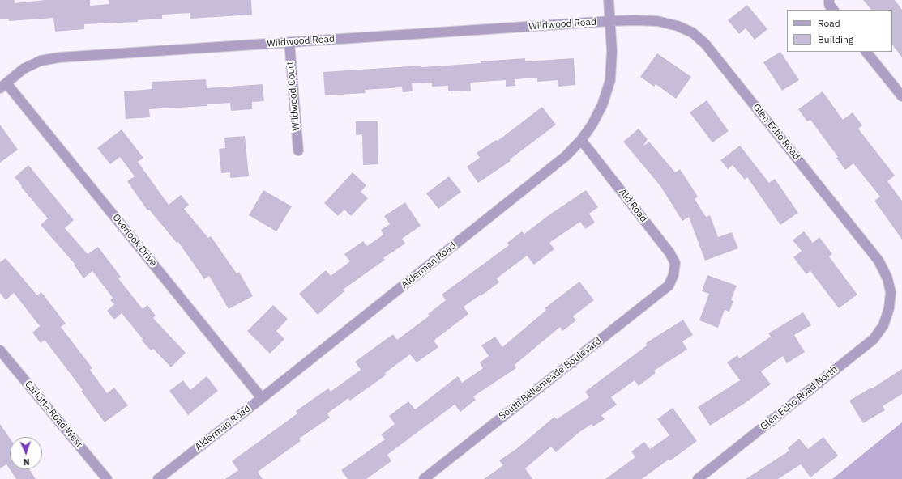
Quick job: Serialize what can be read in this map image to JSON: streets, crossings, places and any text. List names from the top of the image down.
{
  "streets": {
    "street": [
      "Wildwood Road",
      "Wildwood Court",
      "Glen Echo Road",
      "Ald Road",
      "Overlook Drive",
      "Alderman Road",
      "South Bellemeade Boulevard",
      "Glen Echo Road North",
      "Carlotta Road West"
    ]
  },
  "crossings": [
    ["Wildwood Road", "Wildwood Court"],
    ["Wildwood Road", "Glen Echo Road"],
    ["Wildwood Road", "Overlook Drive"],
    ["Wildwood Road", "Alderman Road"],
    ["Glen Echo Road", "Alderman Road"],
    ["Glen Echo Road", "Glen Echo Road North"],
    ["Ald Road", "Alderman Road"],
    ["Ald Road", "South Bellemeade Boulevard"],
    ["Overlook Drive", "Alderman Road"]
  ],
  "legend": ["Road", "Building"],
  "north": "bottom"
}
